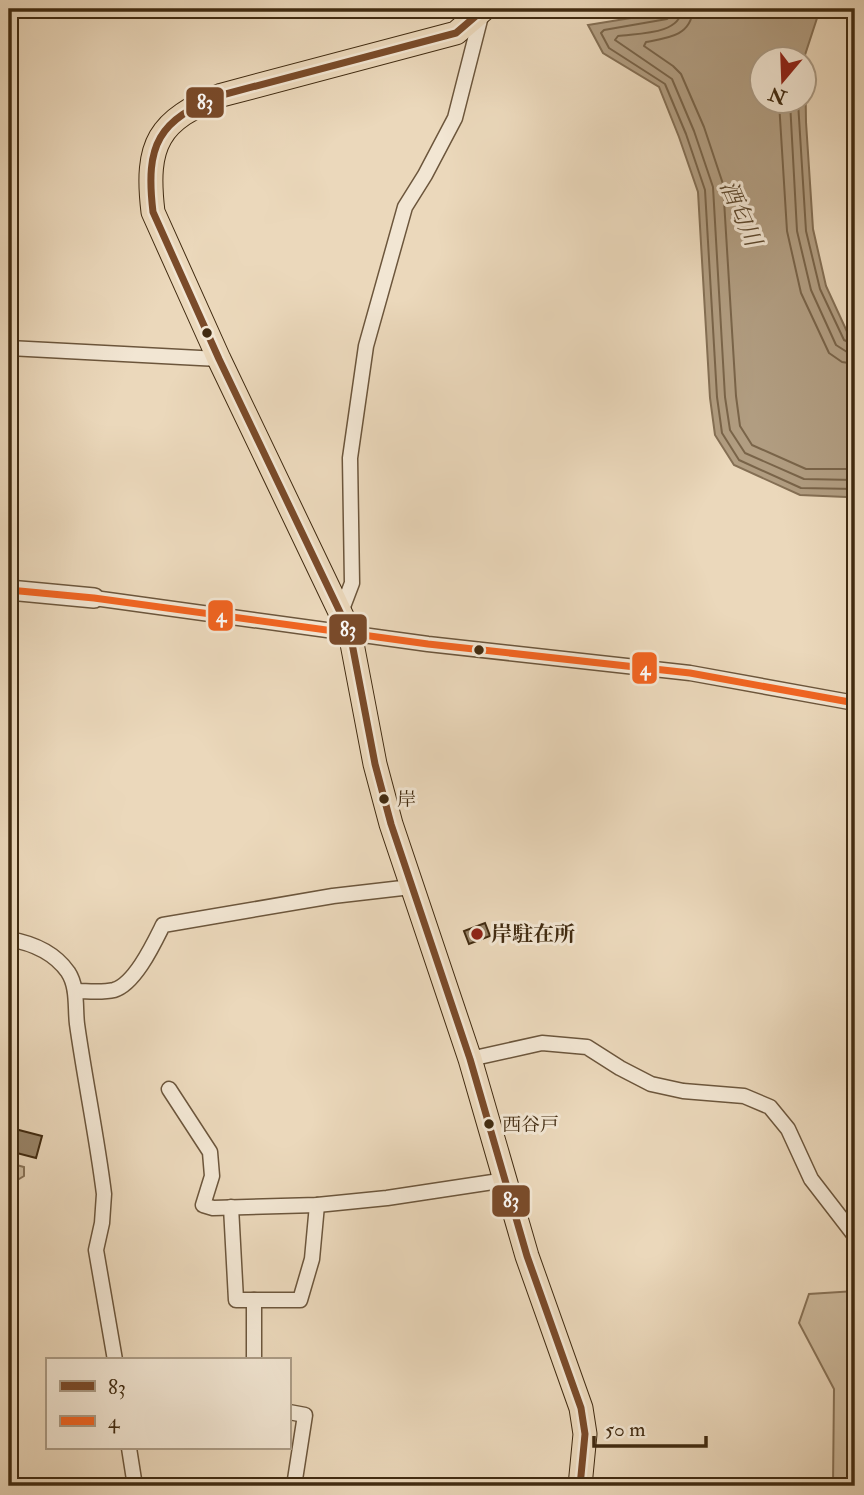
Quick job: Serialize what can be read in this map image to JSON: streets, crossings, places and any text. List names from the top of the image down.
{
  "water": ["酒匂川"],
  "places": ["岸", "岸駐在所", "西谷戸"],
  "lines": ["transit line 83", "transit line 4"],
  "legend": ["83", "4"],
  "scale_bar": "50 m",
  "north": "bottom"
}
